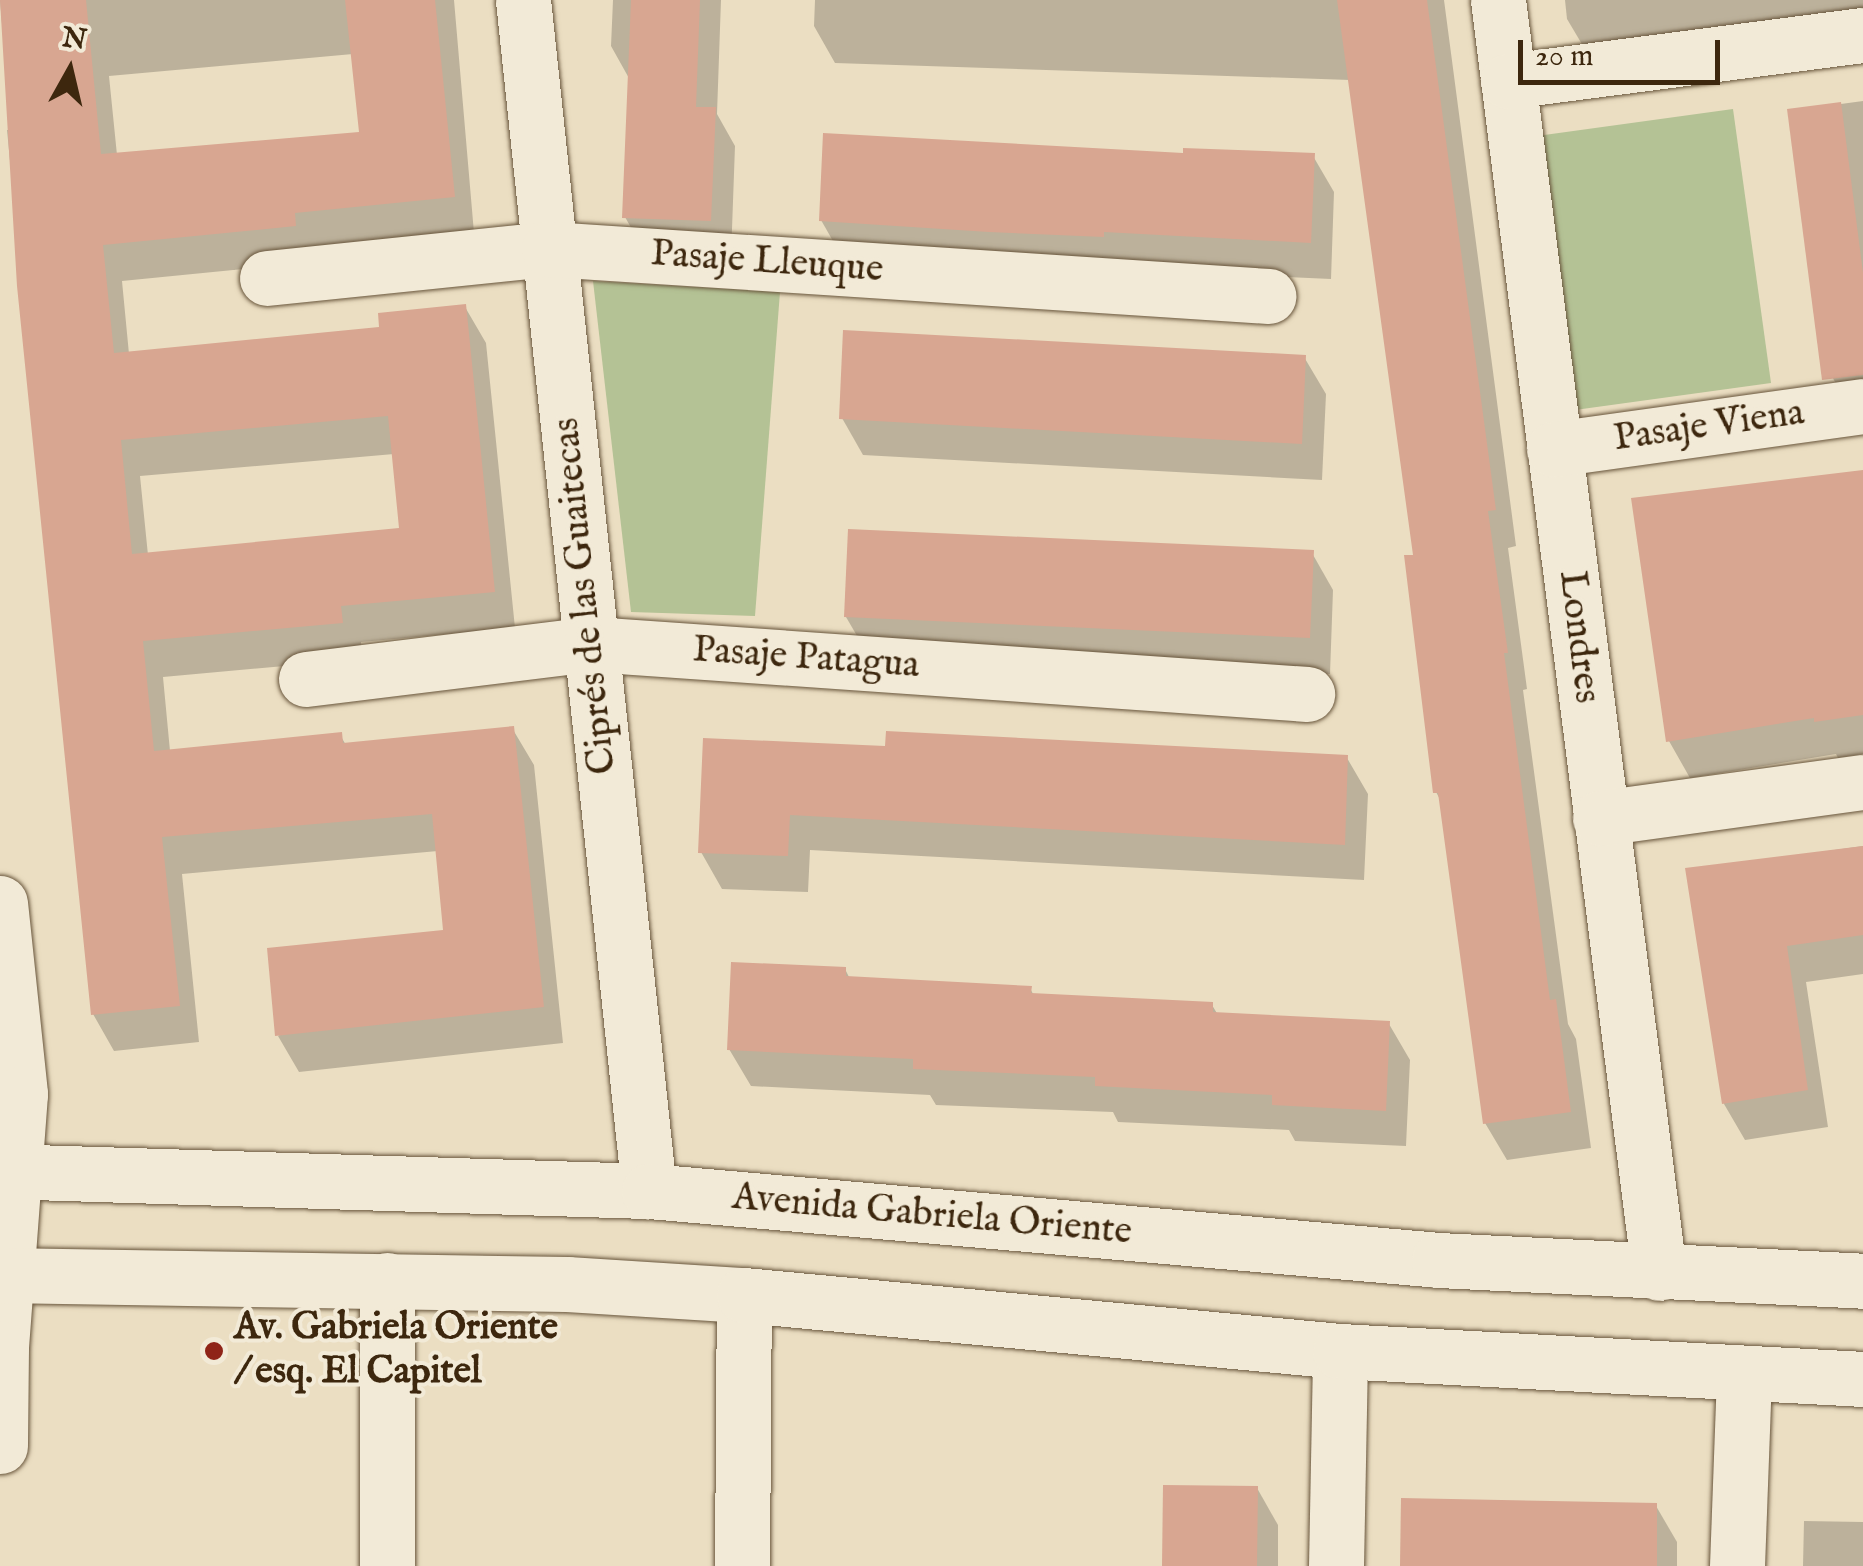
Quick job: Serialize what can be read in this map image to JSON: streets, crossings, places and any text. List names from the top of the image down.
{
  "streets": {
    "street": [
      "Pasaje Lleuque",
      "Pasaje Viena",
      "Ciprés de las Guaitecas",
      "Londres",
      "Pasaje Patagua",
      "Avenida Gabriela Oriente"
    ]
  },
  "crossings": [
    ["Pasaje Lleuque", "Ciprés de las Guaitecas"],
    ["Pasaje Viena", "Londres"],
    ["Ciprés de las Guaitecas", "Pasaje Patagua"],
    ["Ciprés de las Guaitecas", "Avenida Gabriela Oriente"],
    ["Londres", "Avenida Gabriela Oriente"]
  ],
  "places": ["Av. Gabriela Oriente / esq. El Capitel"],
  "scale_bar": "20 m",
  "north": "top"
}
